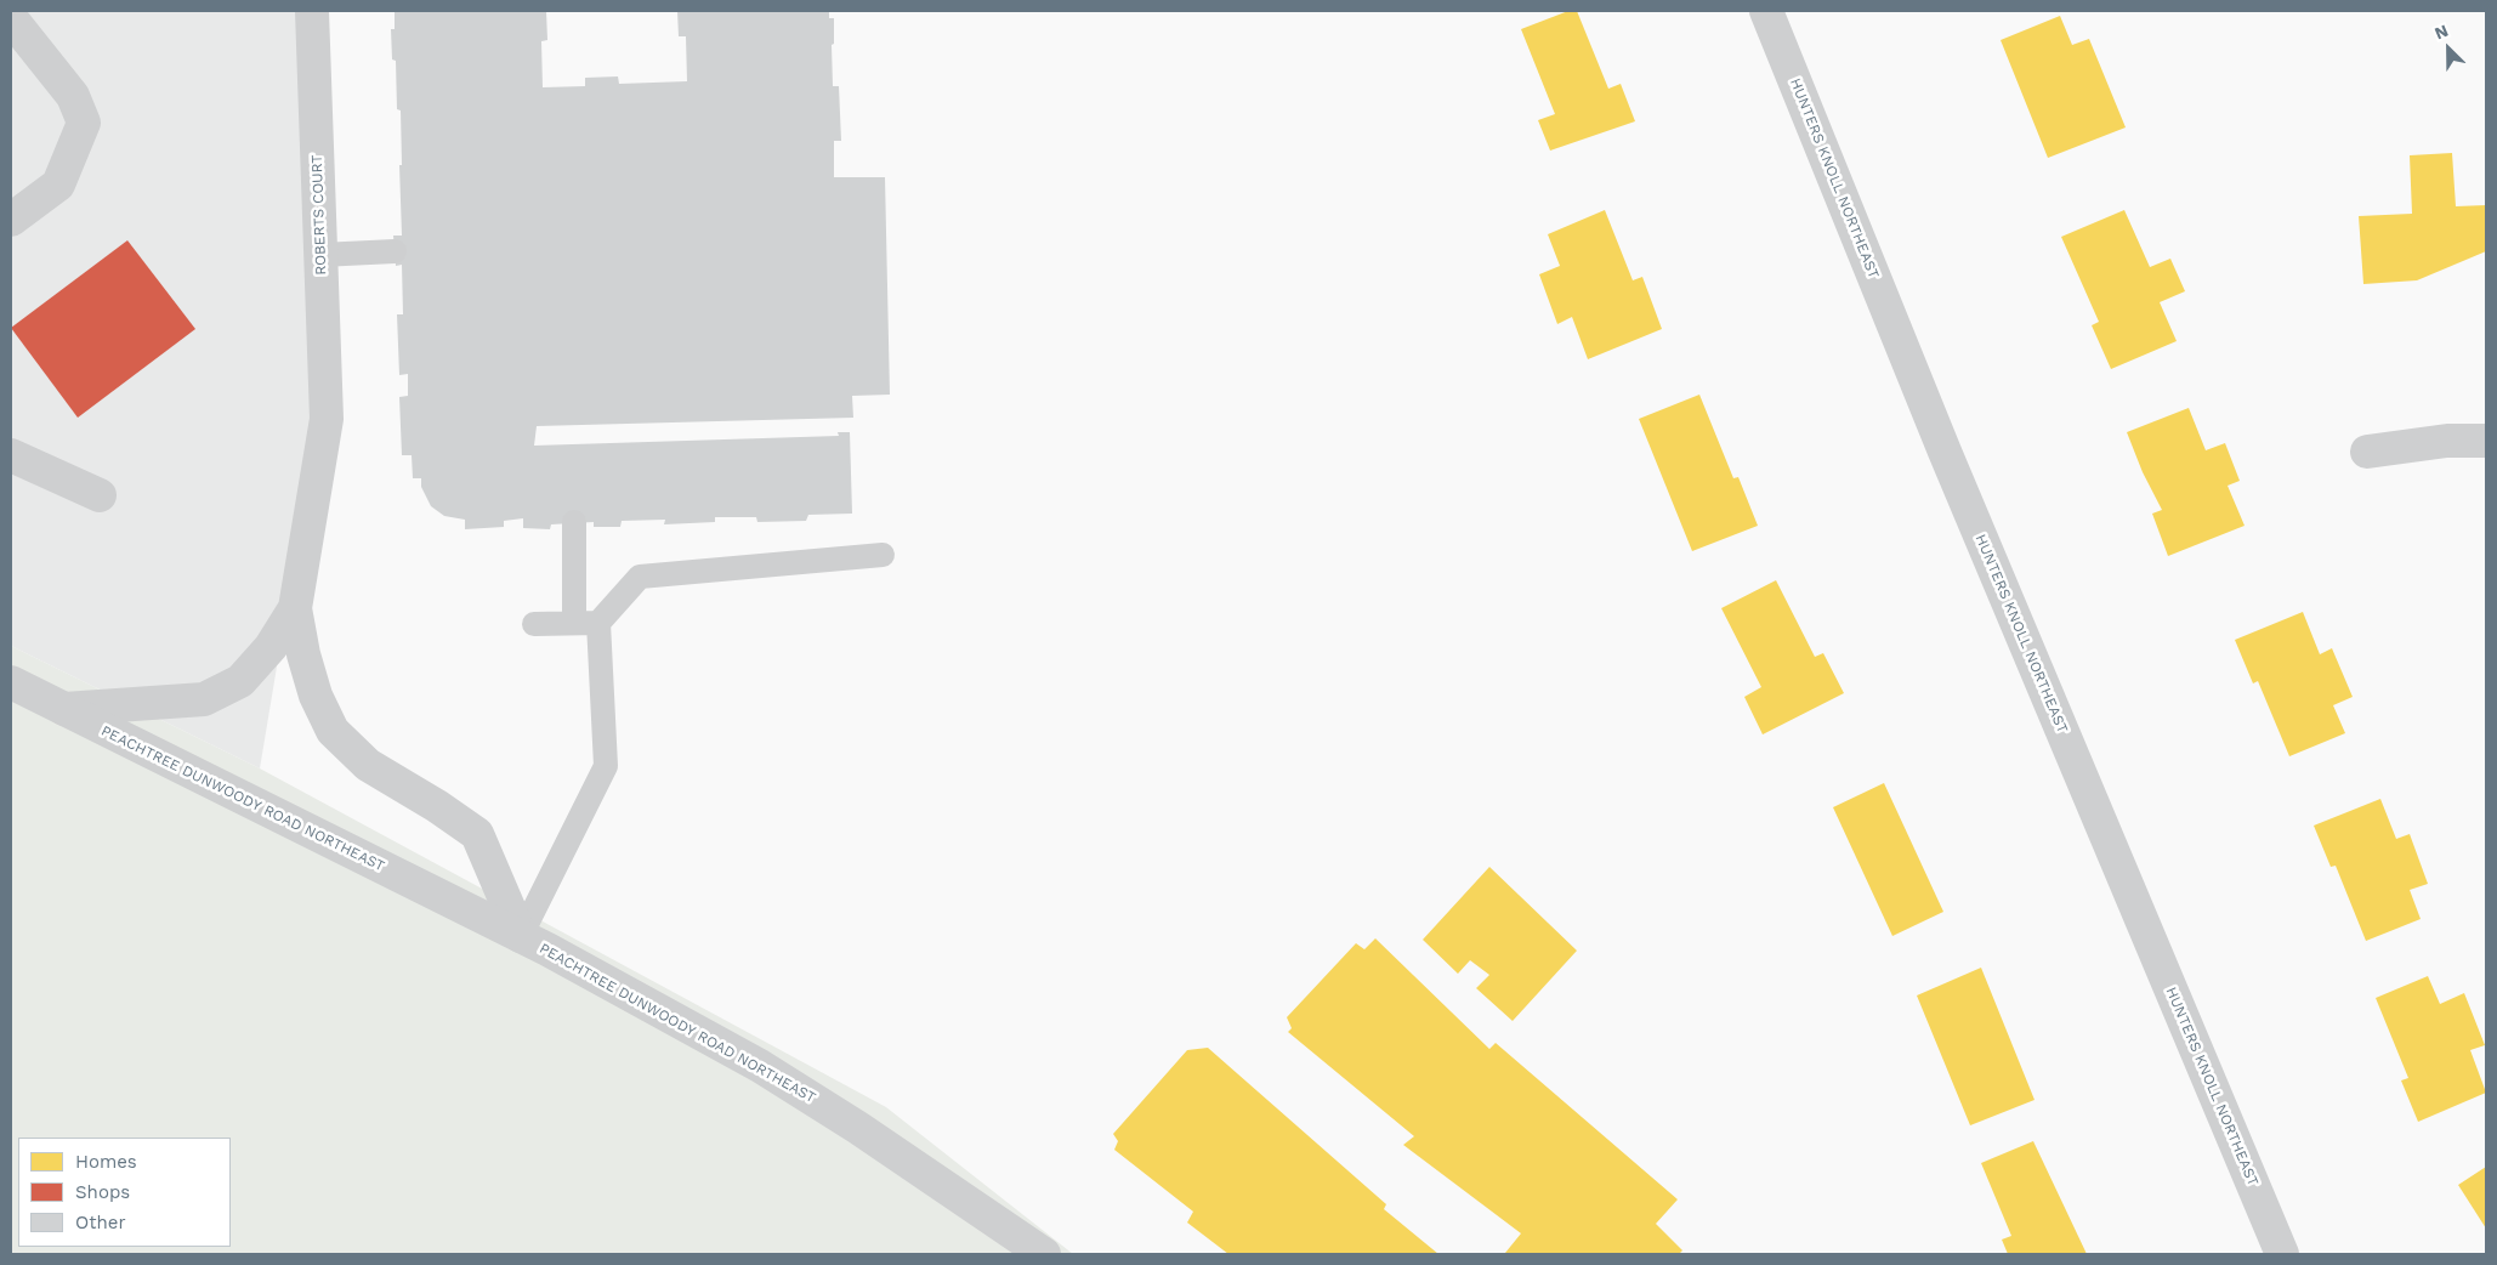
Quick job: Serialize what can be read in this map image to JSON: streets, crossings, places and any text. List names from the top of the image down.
{
  "streets": {
    "street": ["HUNTERS KNOLL NORTHEAST", "ROBERTS COURT", "PEACHTREE DUNWOODY ROAD NORTHEAST"]
  },
  "crossings": [
    ["ROBERTS COURT", "PEACHTREE DUNWOODY ROAD NORTHEAST"]
  ],
  "legend": ["Homes", "Shops", "Other"],
  "north": "top left"
}
